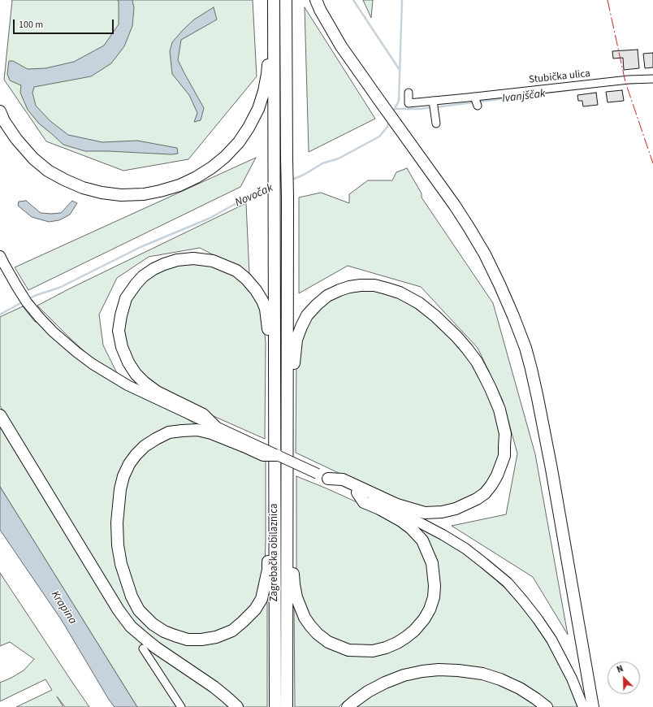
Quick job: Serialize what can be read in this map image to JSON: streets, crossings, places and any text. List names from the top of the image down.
{
  "streets": {
    "highway": ["Zagrebačka obilaznica"],
    "street": ["Stubička ulica"]
  },
  "water": ["Ivanjščak", "Novočak", "Krapina"],
  "scale_bar": "100 m",
  "north": "top left"
}
